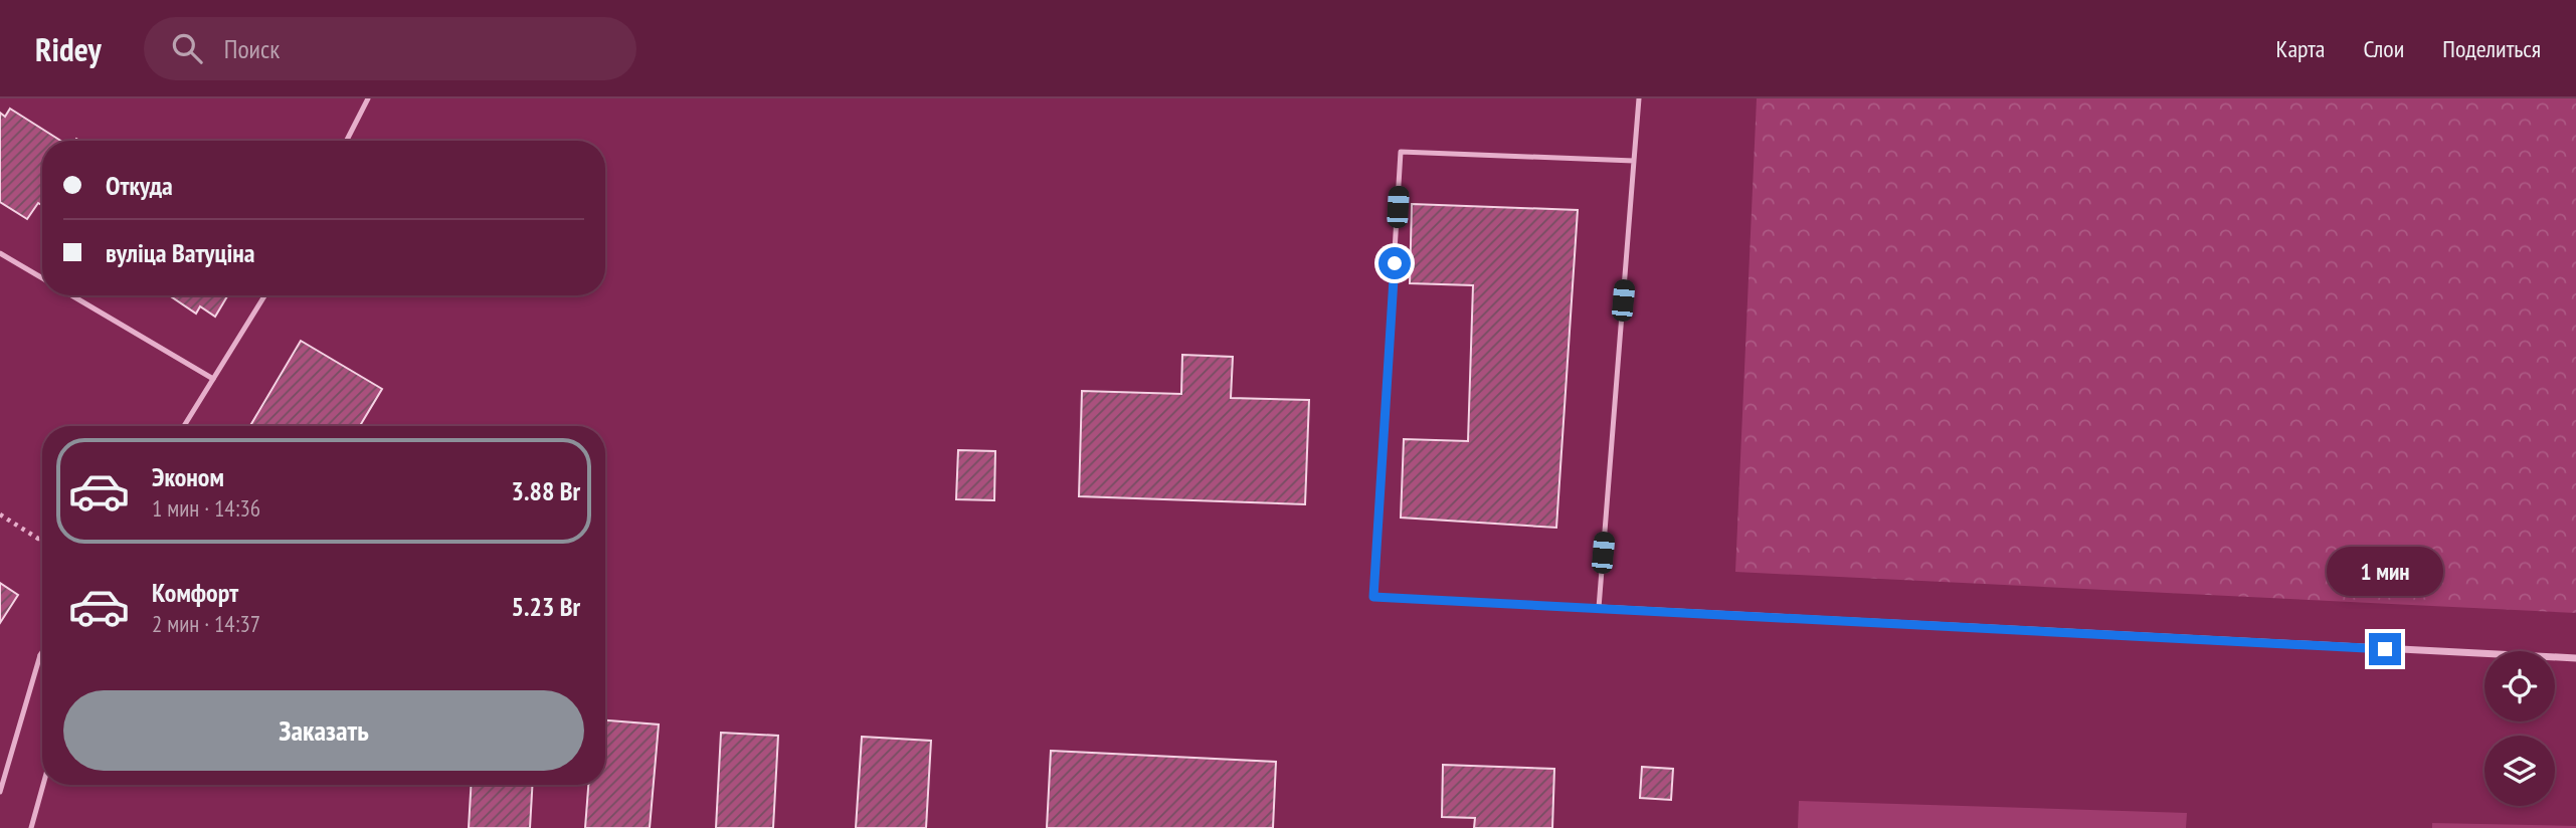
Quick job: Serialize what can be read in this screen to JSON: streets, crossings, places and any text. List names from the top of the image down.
{
  "page": {
    "header": "Ridey",
    "search": "Поиск",
    "nav": ["Карта", "Слои", "Поделиться"],
    "banner": ["Откуда", "вуліца Ватуціна"],
    "list": [
      {
        "name": "Эконом",
        "note": "1 мин · 14:36",
        "value": "3.88 Br"
      },
      {
        "name": "Комфорт",
        "note": "2 мин · 14:37",
        "value": "5.23 Br"
      }
    ],
    "bubble": "1 мин",
    "buttons": "Заказать"
  }
}
